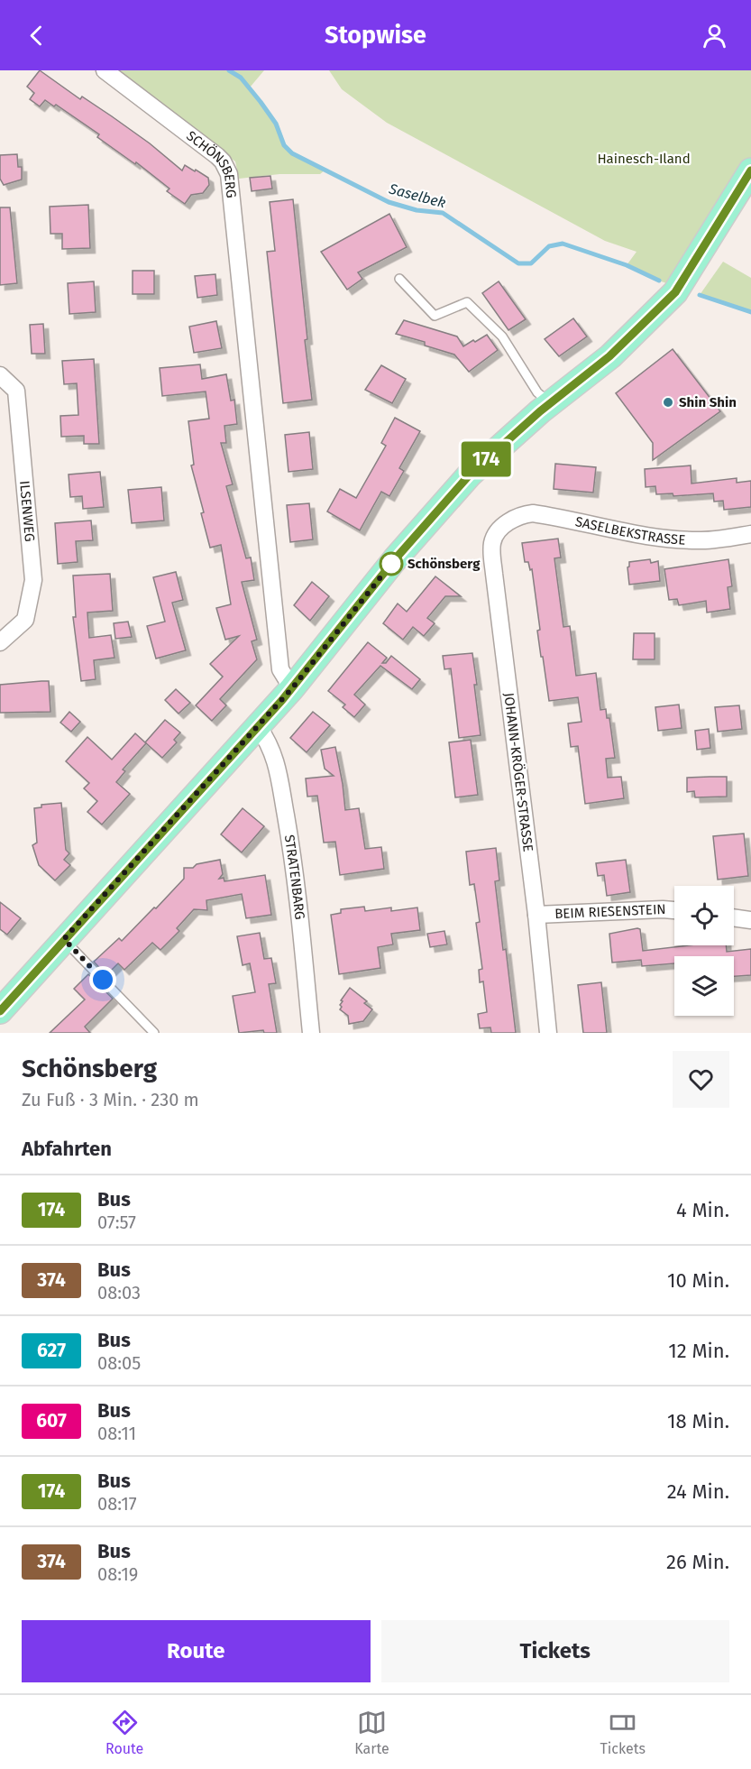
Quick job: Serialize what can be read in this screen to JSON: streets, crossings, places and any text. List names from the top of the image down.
{
  "streets": {
    "street": [
      "SCHÖNSBERG",
      "ILSENWEG",
      "SASELBEKSTRASSE",
      "JOHANN-KRÖGER-STRASSE",
      "STRATENBARG",
      "BEIM RIESENSTEIN"
    ]
  },
  "crossings": [
    ["SASELBEKSTRASSE", "JOHANN-KRÖGER-STRASSE"],
    ["JOHANN-KRÖGER-STRASSE", "BEIM RIESENSTEIN"]
  ],
  "water": ["Saselbek"],
  "parks": ["Hainesch-Iland"],
  "places": ["Shin Shin", "Schönsberg"],
  "lines": ["bus line 174"],
  "page": {
    "header": "Stopwise",
    "on_map": "174",
    "heading": [
      ["Schönsberg", "Zu Fuß · 3 Min. · 230 m"],
      "Abfahrten"
    ],
    "list": [
      {
        "mark": "174",
        "name": "Bus",
        "note": "07:57",
        "value": "4 Min."
      },
      {
        "mark": "374",
        "name": "Bus",
        "note": "08:03",
        "value": "10 Min."
      },
      {
        "mark": "627",
        "name": "Bus",
        "note": "08:05",
        "value": "12 Min."
      },
      {
        "mark": "607",
        "name": "Bus",
        "note": "08:11",
        "value": "18 Min."
      },
      {
        "mark": "174",
        "name": "Bus",
        "note": "08:17",
        "value": "24 Min."
      },
      {
        "mark": "374",
        "name": "Bus",
        "note": "08:19",
        "value": "26 Min."
      }
    ],
    "buttons": ["Route", "Tickets"],
    "tabs": ["Route", "Karte", "Tickets"]
  }
}
